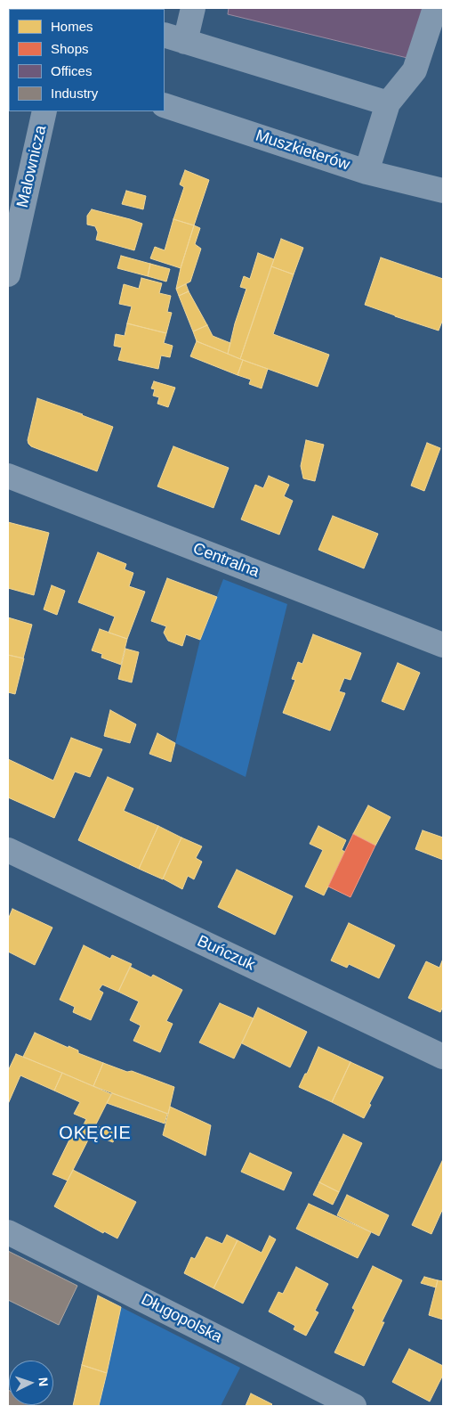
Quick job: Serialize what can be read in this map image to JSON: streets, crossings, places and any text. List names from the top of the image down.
{
  "streets": {
    "street": [
      "Muszkieterów",
      "Malownicza",
      "Centralna",
      "Buńczuk",
      "Długopolska"
    ]
  },
  "districts": ["OKĘCIE"],
  "legend": [
    "Homes",
    "Shops",
    "Offices",
    "Industry"
  ],
  "north": "right"
}
